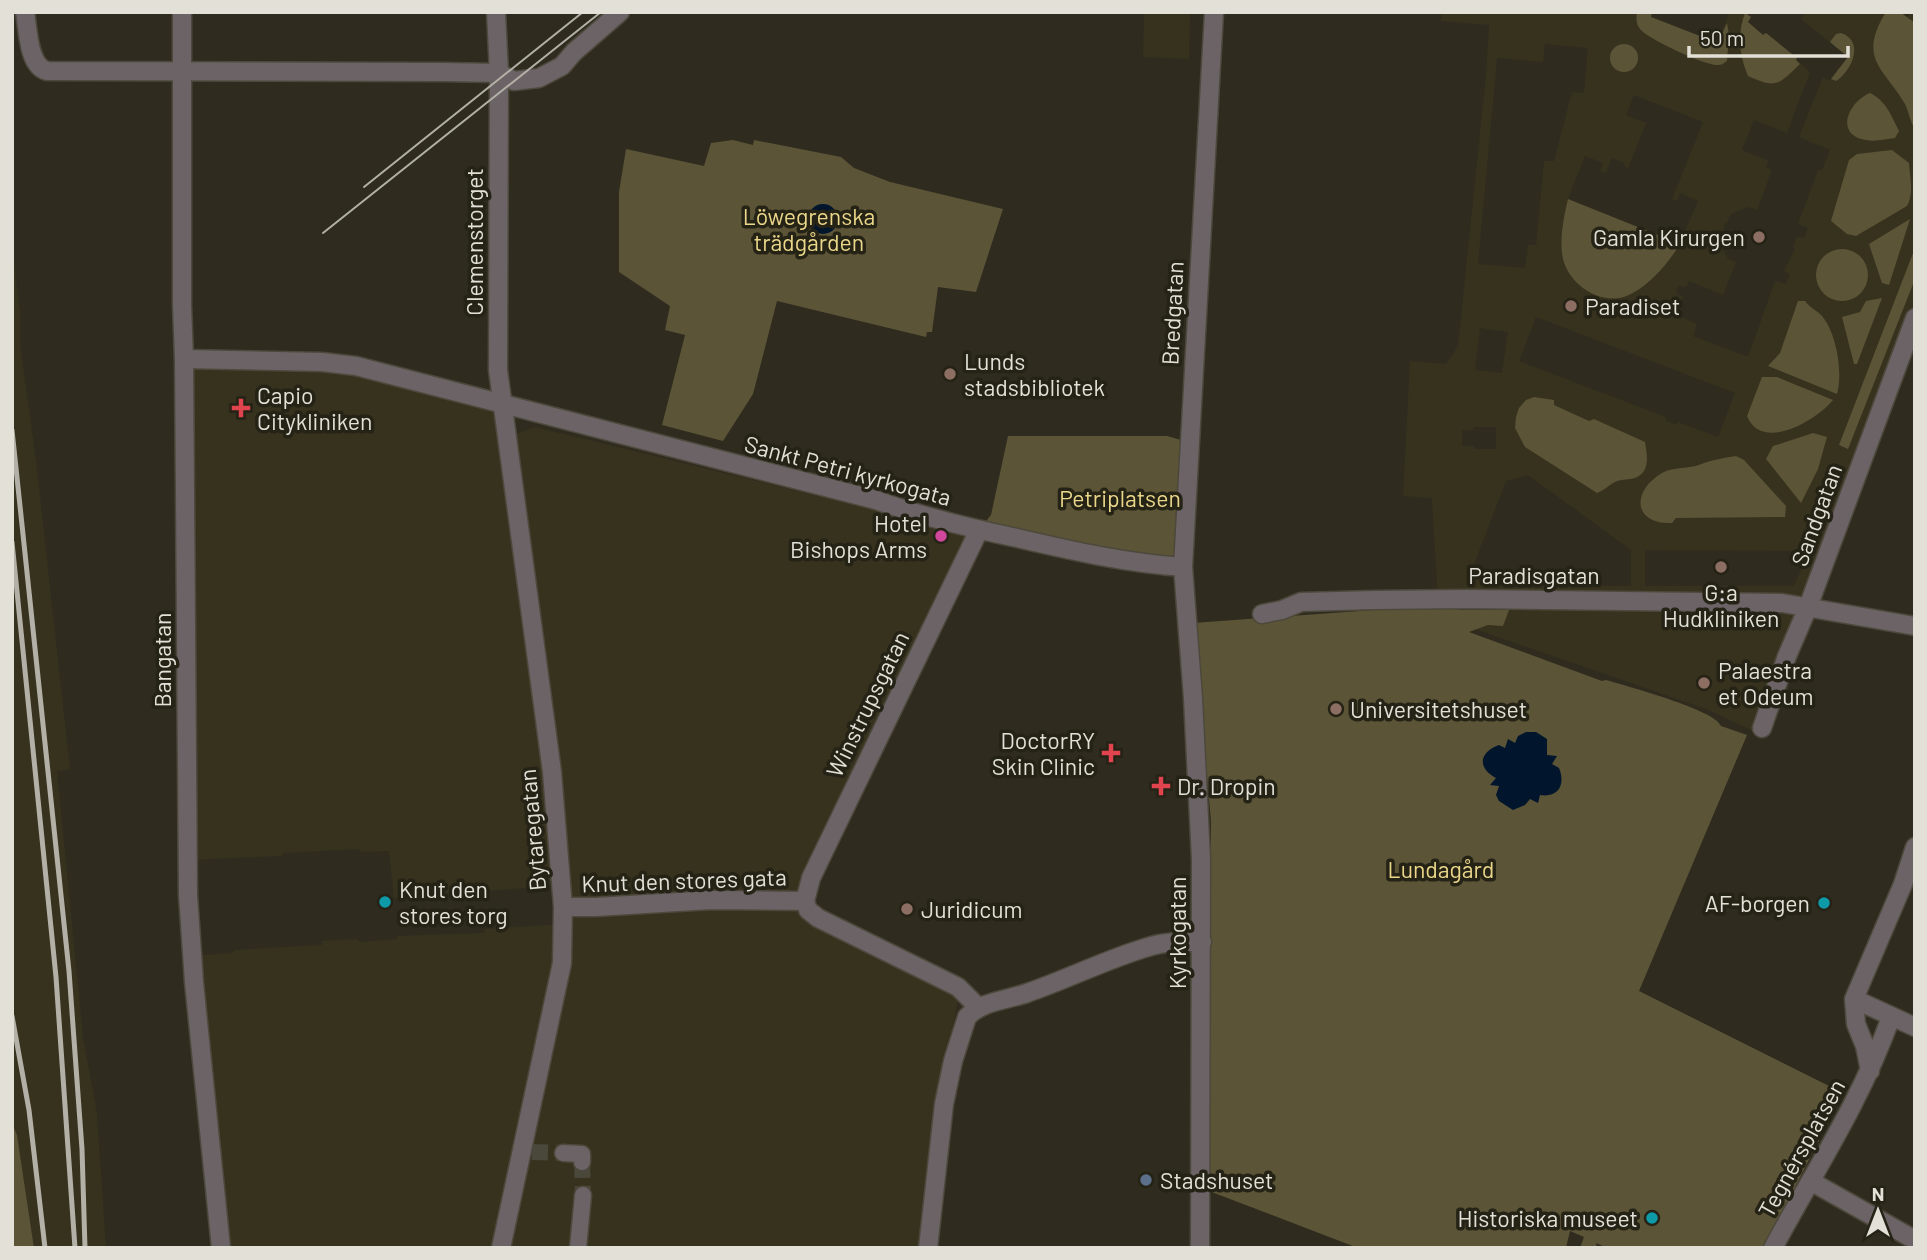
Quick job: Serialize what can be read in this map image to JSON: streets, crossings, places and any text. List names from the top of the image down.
{
  "streets": {
    "street": [
      "Clemenstorget",
      "Bredgatan",
      "Sankt Petri kyrkogata",
      "Sandgatan",
      "Paradisgatan",
      "Bangatan",
      "Winstrupsgatan",
      "Bytaregatan",
      "Knut den stores gata",
      "Kyrkogatan",
      "Tegnérsplatsen"
    ]
  },
  "crossings": [
    ["Clemenstorget", "Sankt Petri kyrkogata"],
    ["Clemenstorget", "Bytaregatan"],
    ["Bredgatan", "Sankt Petri kyrkogata"],
    ["Bredgatan", "Kyrkogatan"],
    ["Sankt Petri kyrkogata", "Winstrupsgatan"],
    ["Sankt Petri kyrkogata", "Bytaregatan"],
    ["Sandgatan", "Paradisgatan"],
    ["Winstrupsgatan", "Knut den stores gata"],
    ["Bytaregatan", "Knut den stores gata"]
  ],
  "parks": ["Löwegrenska trädgården", "Petriplatsen", "Lundagård"],
  "places": {
    "other": [
      "Gamla Kirurgen",
      "Paradiset",
      "Lunds stadsbibliotek",
      "Hotel Bishops Arms",
      "G:a Hudkliniken",
      "Palaestra et Odeum",
      "Universitetshuset",
      "Knut den stores torg",
      "AF-borgen",
      "Juridicum",
      "Stadshuset",
      "Historiska museet"
    ],
    "health": ["Capio Citykliniken", "DoctorRY Skin Clinic", "Dr. Dropin"]
  },
  "scale_bar": "50 m",
  "north": "top"
}
